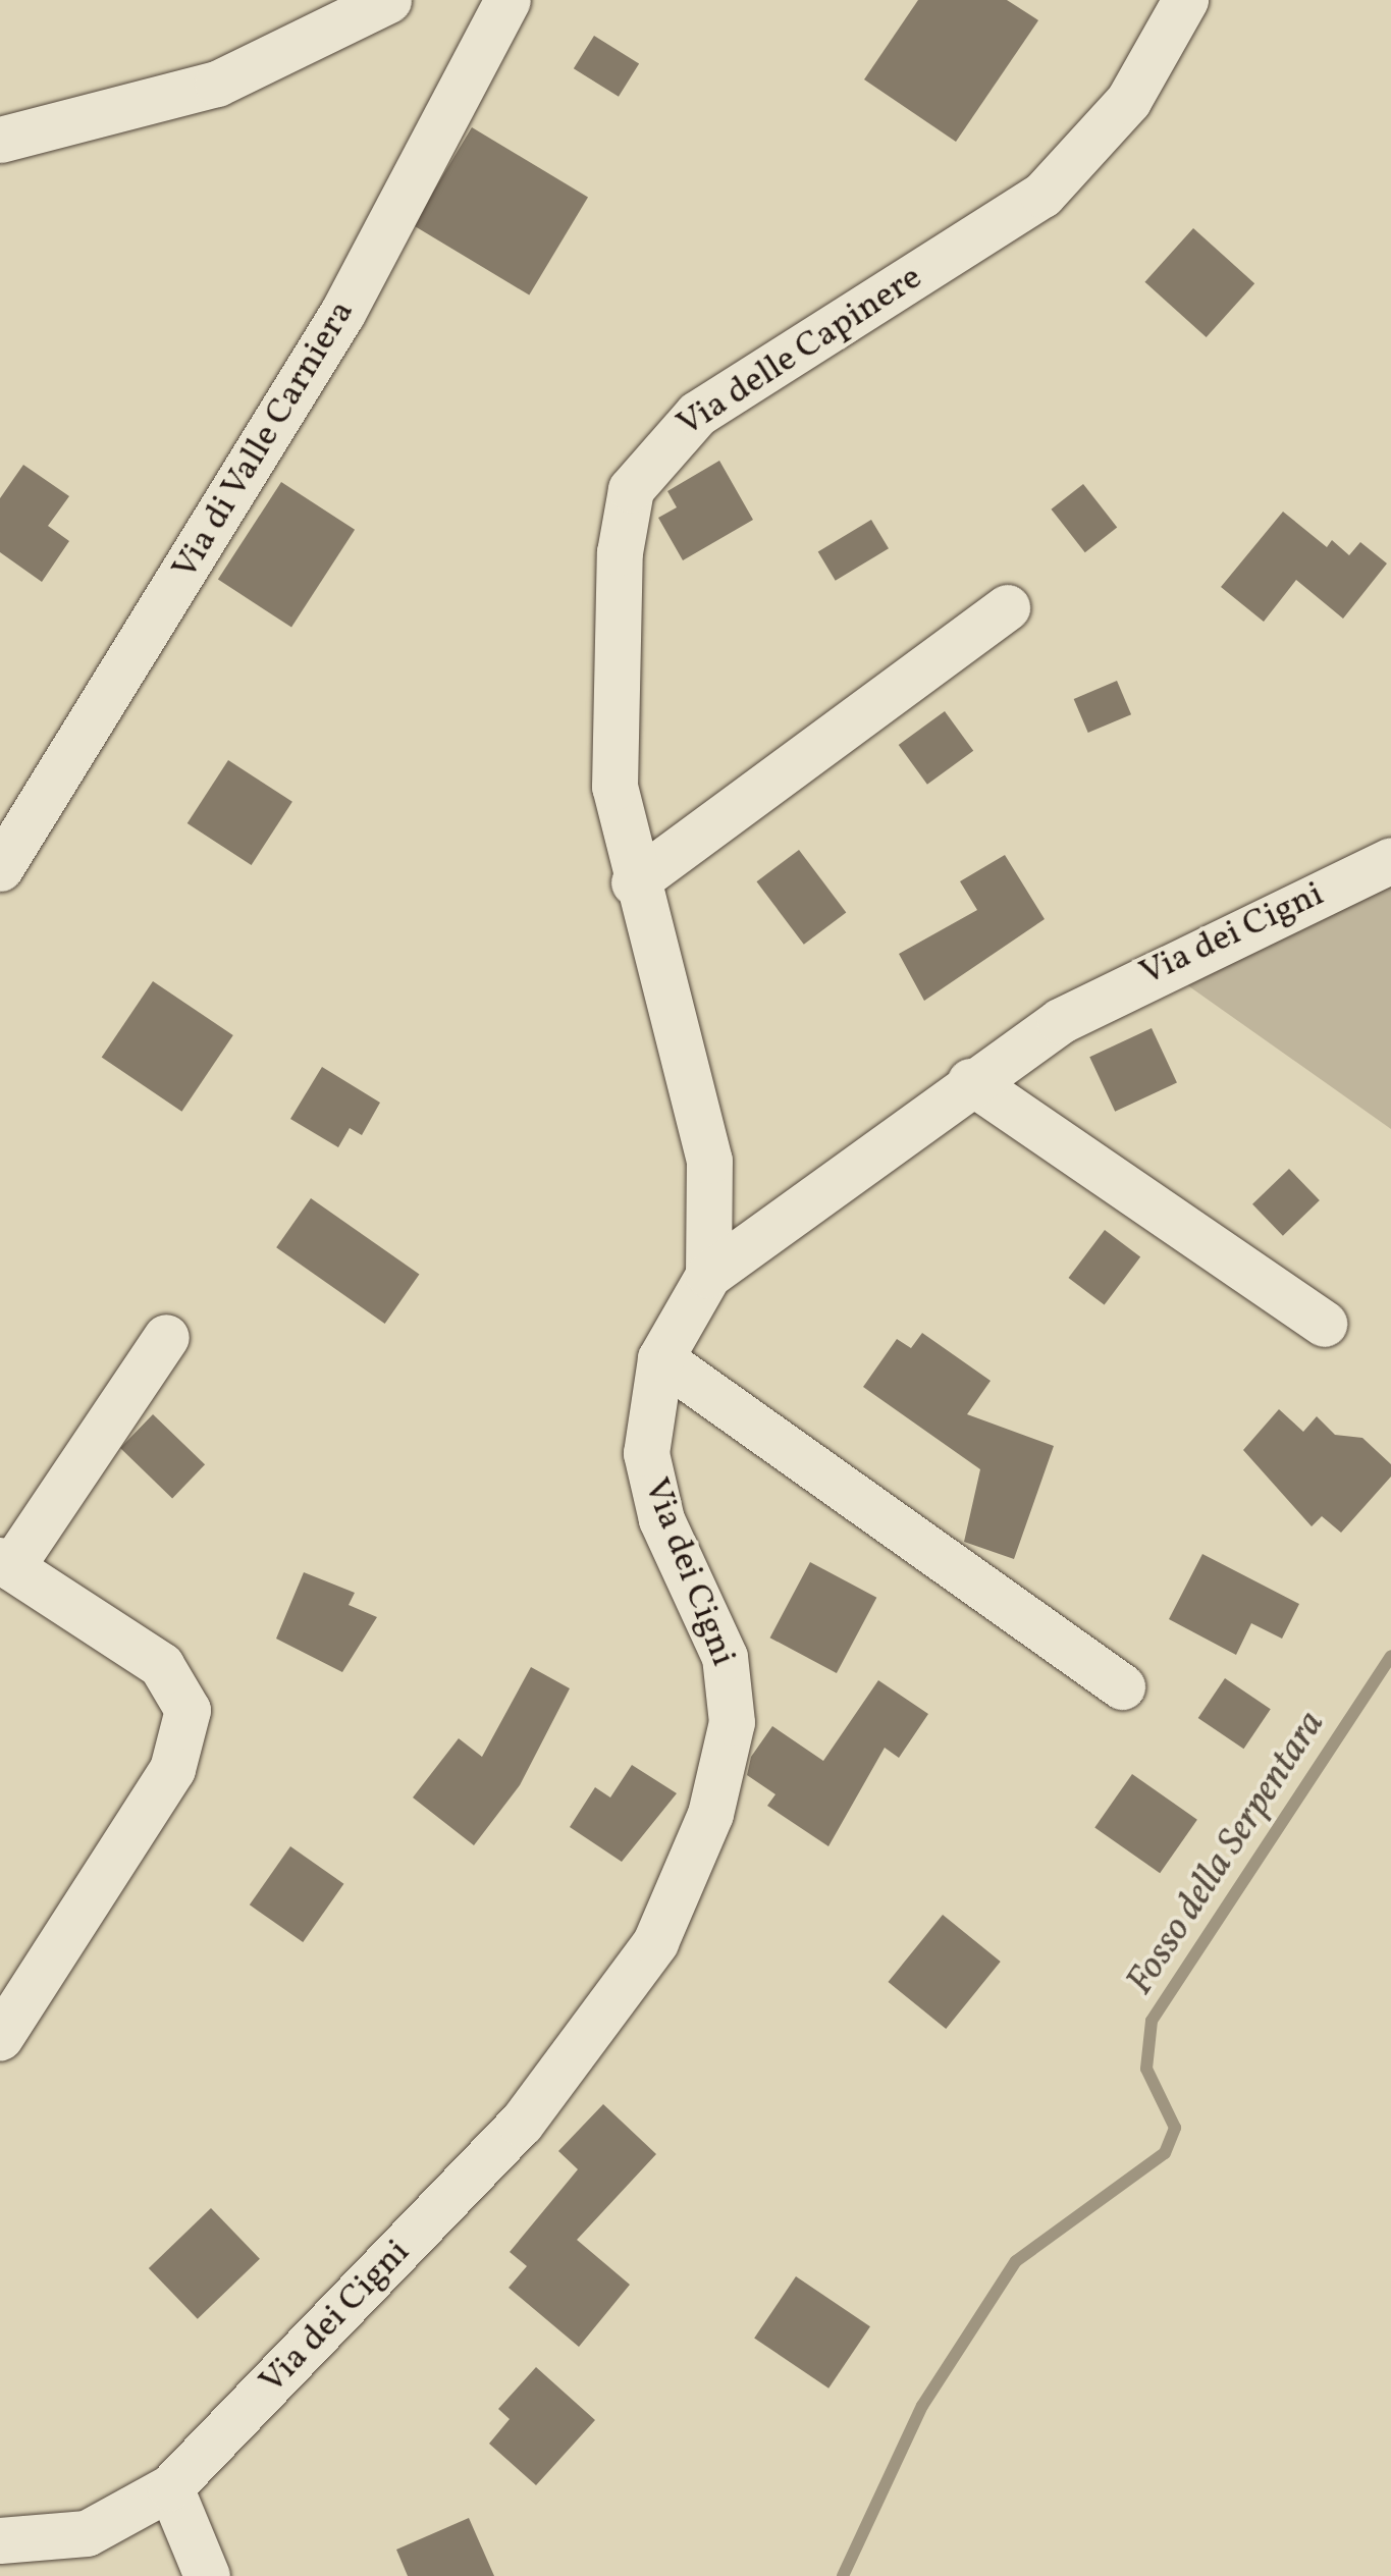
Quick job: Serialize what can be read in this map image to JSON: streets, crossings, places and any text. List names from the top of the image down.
{
  "streets": {
    "street": ["Via delle Capinere", "Via di Valle Carniera", "Via dei Cigni"]
  },
  "crossings": [
    ["Via delle Capinere", "Via dei Cigni"]
  ],
  "water": ["Fosso della Serpentara"]
}
